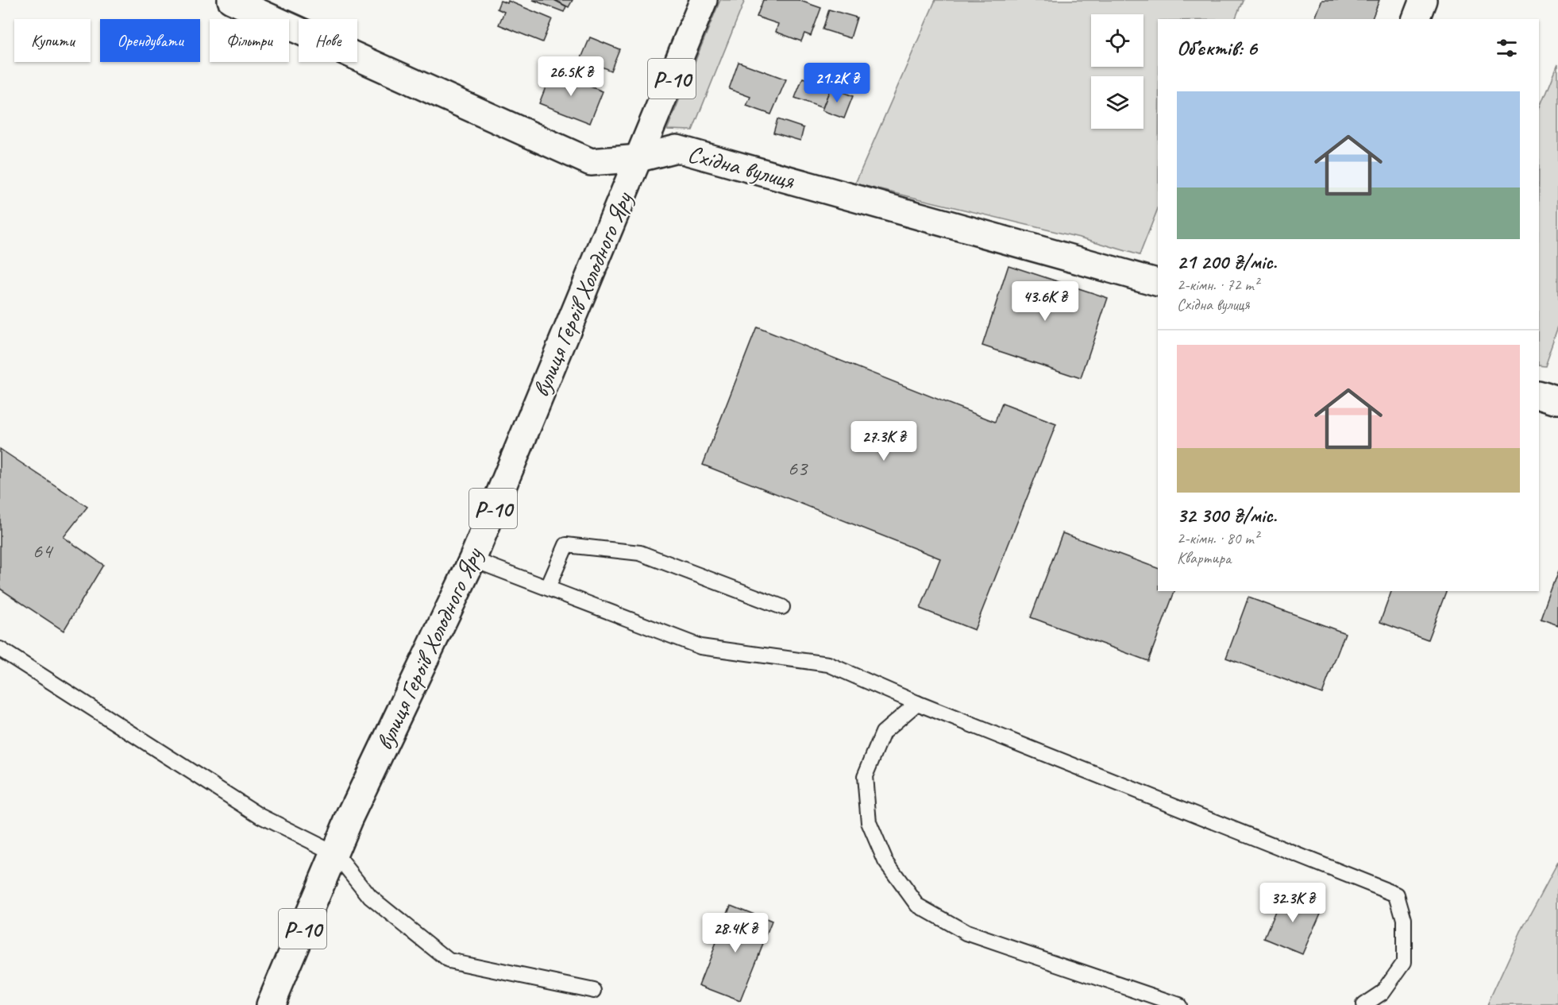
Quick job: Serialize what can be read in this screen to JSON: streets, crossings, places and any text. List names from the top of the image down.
{
  "streets": {
    "main road": ["Р-10", "Східна вулиця", "вулиця Героїв Холодного Яру"]
  },
  "crossings": [
    ["Східна вулиця", "вулиця Героїв Холодного Яру"]
  ],
  "house_numbers": ["63", "64"],
  "page": {
    "chip": [
      "Купити",
      "Орендувати",
      "Фільтри",
      "Нове"
    ],
    "heading": "Об’єктів: 6",
    "price": [
      "26.5K ₴",
      "21.2K ₴",
      "43.6K ₴",
      "27.3K ₴",
      "32.3K ₴",
      "28.4K ₴"
    ],
    "list": [
      {
        "name": "21 200 ₴/міс.",
        "note": "2-кімн. · 72 m² · Східна вулиця"
      },
      {
        "name": "32 300 ₴/міс.",
        "note": "2-кімн. · 80 m² · Квартира"
      }
    ]
  }
}
